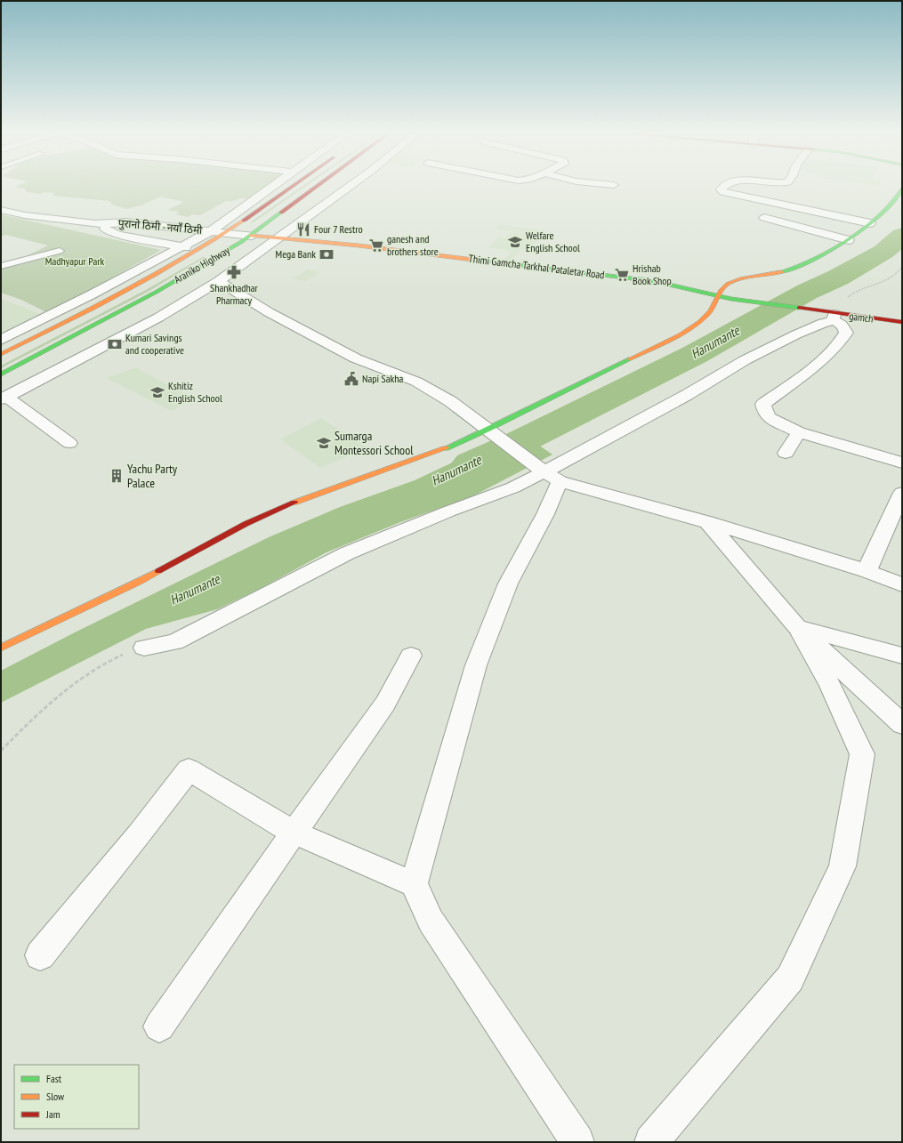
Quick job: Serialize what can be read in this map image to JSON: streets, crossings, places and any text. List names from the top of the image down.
{
  "streets": {
    "main road": ["Araniko Highway", "Thimi Gamcha Tarkhal Pataletar Road", "gamch"],
    "street": ["पुरानो ठिमी - नयाँ ठिमी"]
  },
  "crossings": [
    ["पुरानो ठिमी - नयाँ ठिमी", "Araniko Highway"],
    ["पुरानो ठिमी - नयाँ ठिमी", "Thimi Gamcha Tarkhal Pataletar Road"],
    ["Araniko Highway", "Thimi Gamcha Tarkhal Pataletar Road"],
    ["Thimi Gamcha Tarkhal Pataletar Road", "gamch"]
  ],
  "water": ["Hanumante"],
  "parks": ["Madhyapur Park"],
  "places": {
    "restaurant": ["Four 7 Restro"],
    "school or university": ["Welfare English School", "Kshitiz English School", "Sumarga Montessori School"],
    "supermarket": ["ganesh and brothers store", "Hrishab Book Shop"],
    "bank": ["Mega Bank", "Kumari Savings and cooperative"],
    "pharmacy": ["Shankhadhar Pharmacy"],
    "public building": ["Napi Sakha"],
    "building": ["Yachu Party Palace"]
  },
  "legend": ["Fast", "Slow", "Jam"]
}
